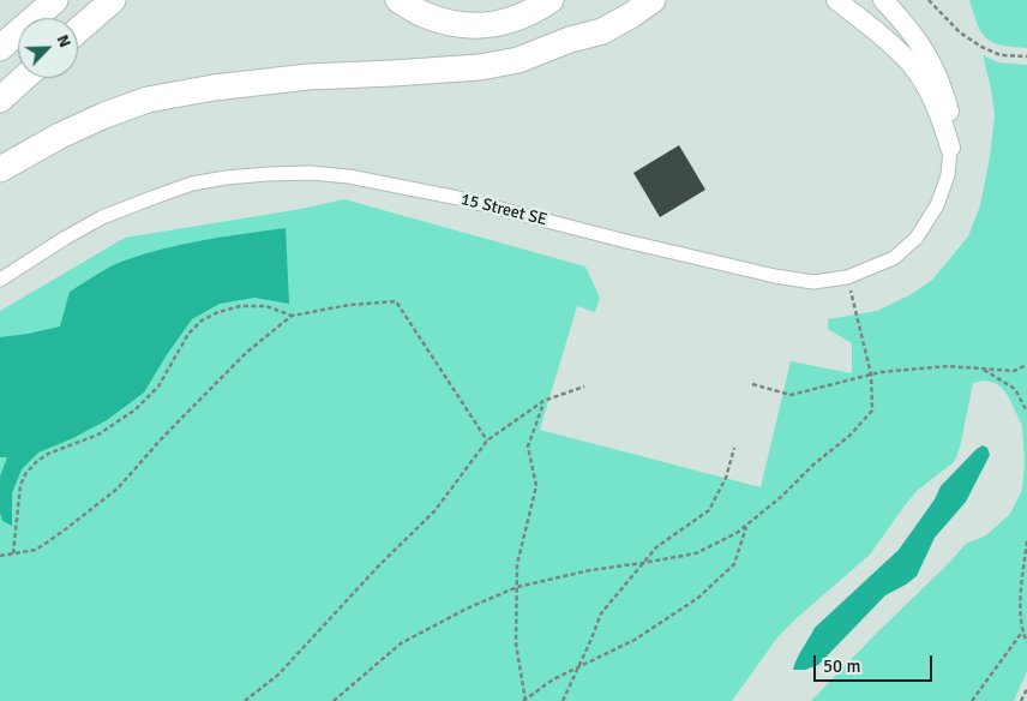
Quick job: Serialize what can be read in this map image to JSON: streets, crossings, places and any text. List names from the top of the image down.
{
  "streets": {
    "street": ["15 Street SE"]
  },
  "scale_bar": "50 m",
  "north": "top right"
}
